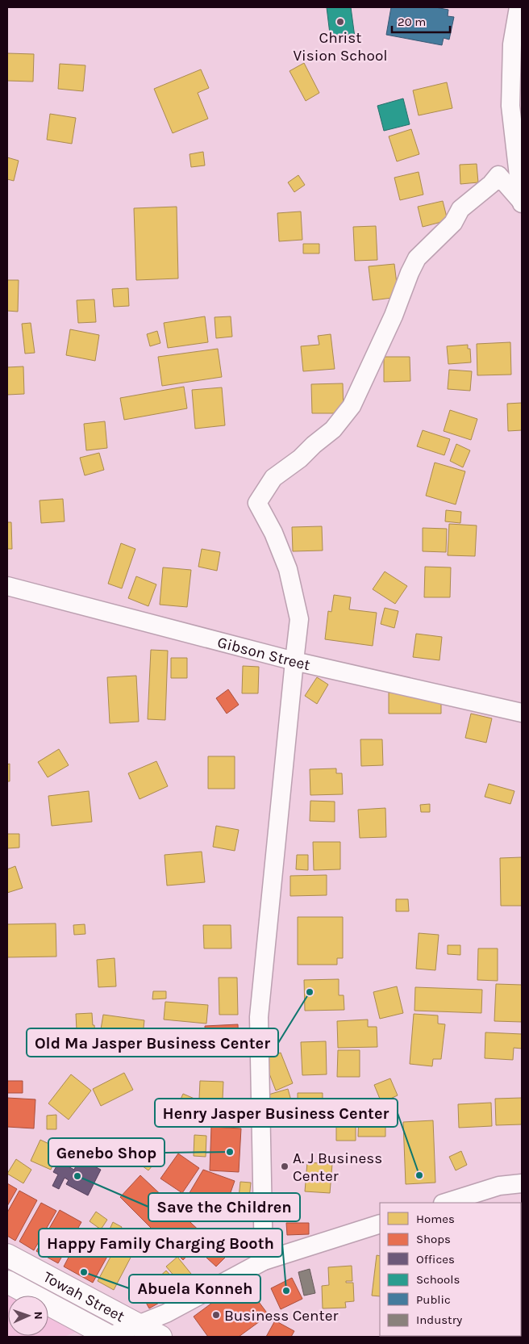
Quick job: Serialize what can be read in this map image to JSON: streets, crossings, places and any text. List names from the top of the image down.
{
  "streets": {
    "street": ["Gibson Street", "Towah Street"]
  },
  "places": [
    "Christ Vision School",
    "Old Ma Jasper Business Center",
    "Genebo Shop",
    "A. J Business Center",
    "Henry Jasper Business Center",
    "Save the Children",
    "Abuela Konneh",
    "Happy Family Charging Booth",
    "Business Center"
  ],
  "legend": [
    "Homes",
    "Shops",
    "Offices",
    "Schools",
    "Public",
    "Industry"
  ],
  "scale_bar": "20 m",
  "north": "right"
}
